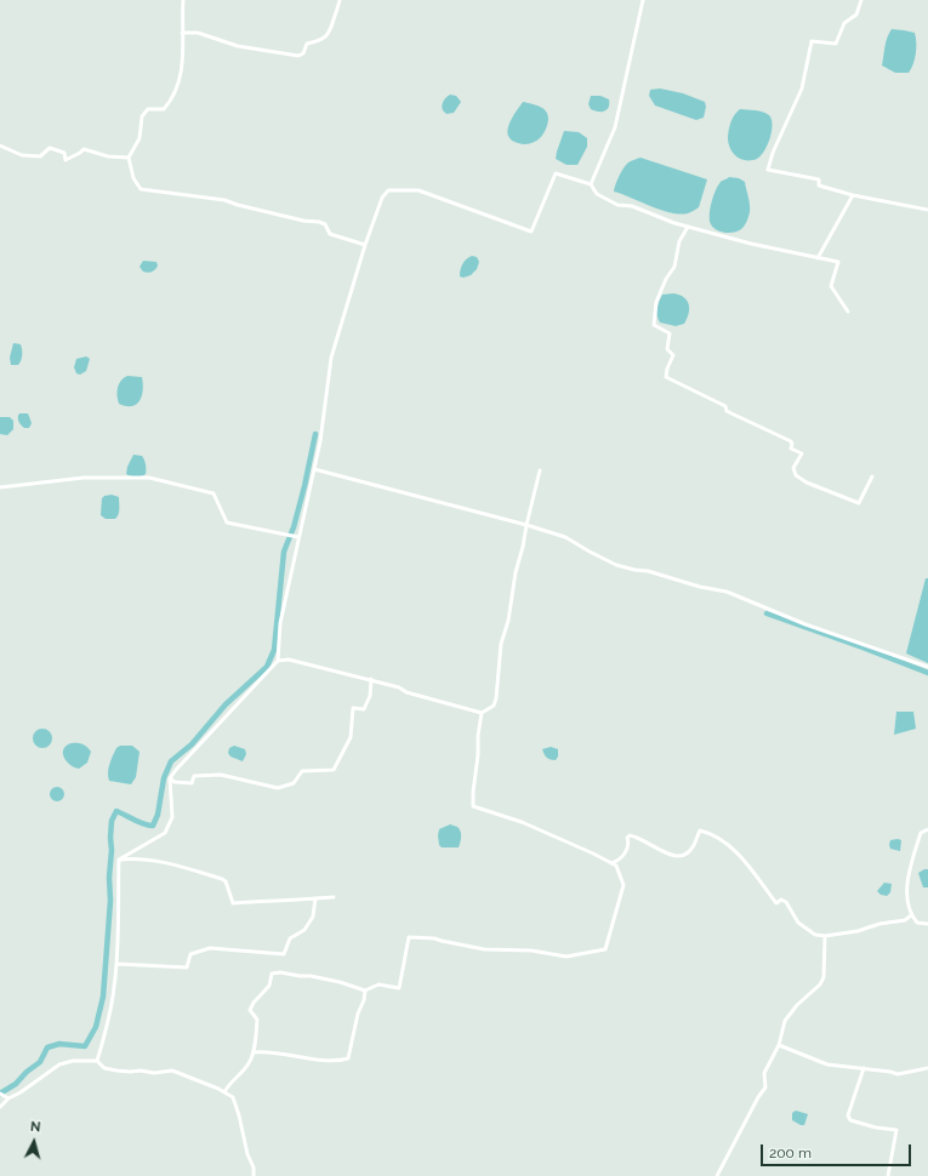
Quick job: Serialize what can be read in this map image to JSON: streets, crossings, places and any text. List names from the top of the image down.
{
  "scale_bar": "200 m",
  "north": "top"
}
